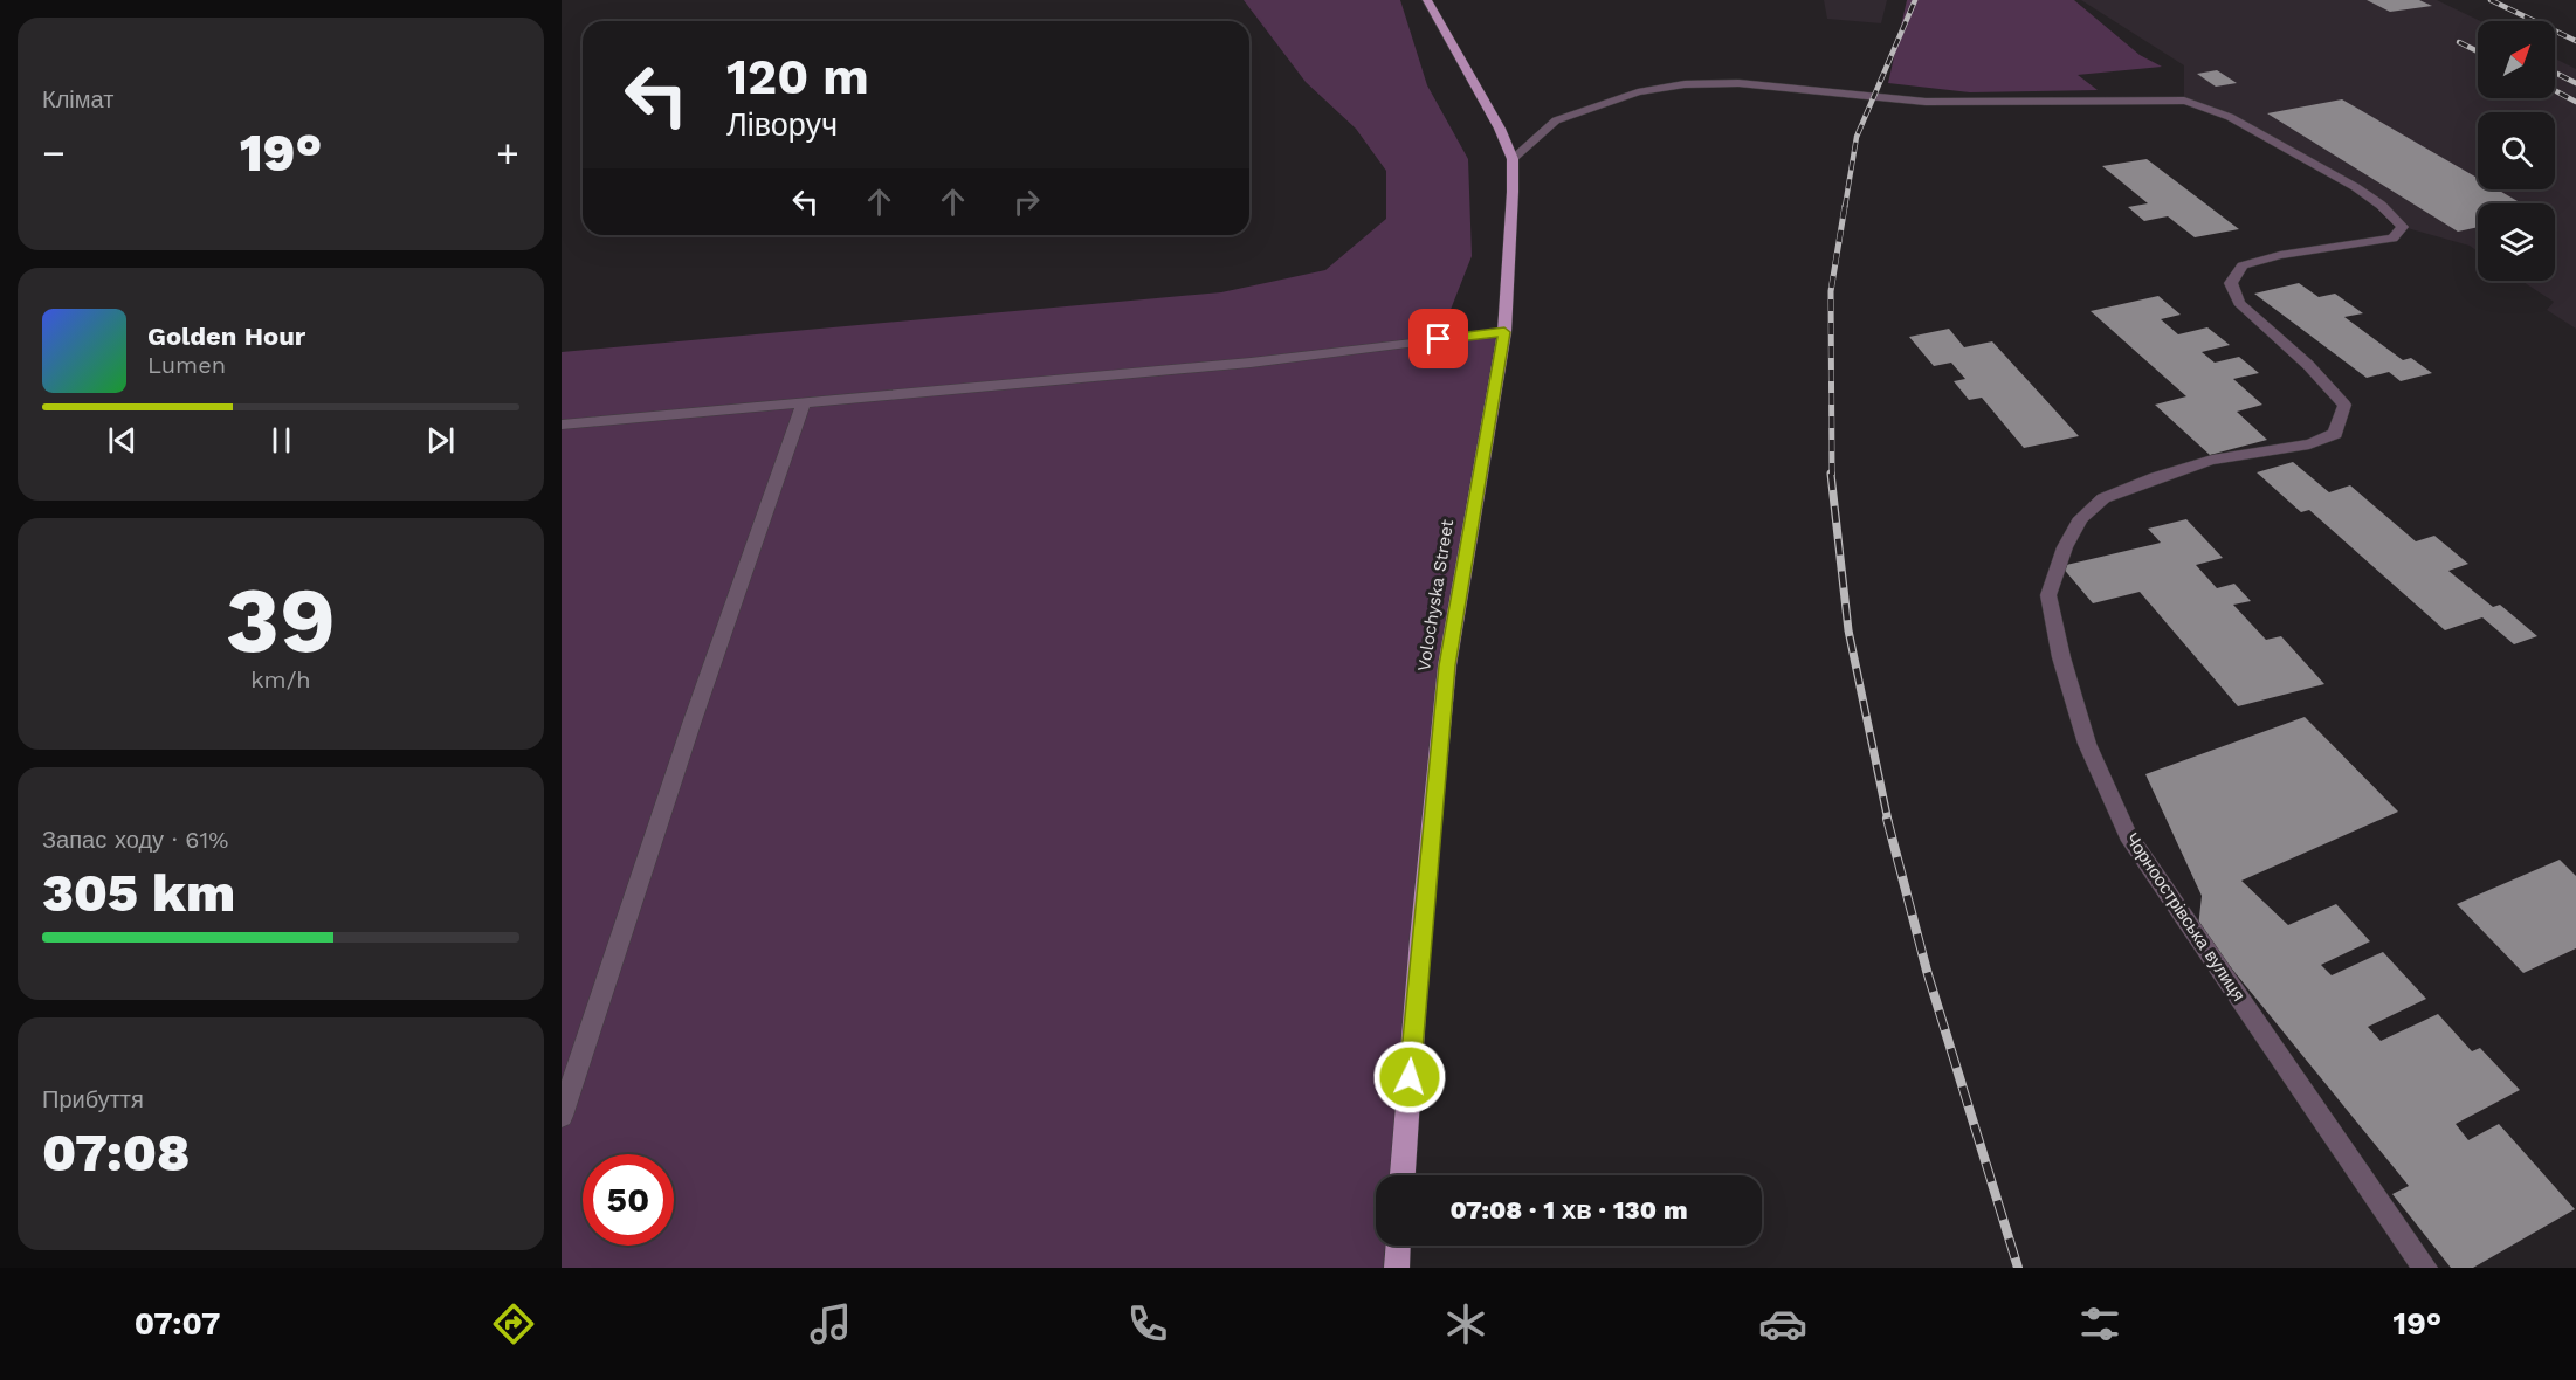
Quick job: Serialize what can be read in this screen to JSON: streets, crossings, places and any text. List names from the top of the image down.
{
  "streets": {
    "main road": ["Volochyska Street"],
    "street": ["Чорноострівська вулиця"]
  },
  "crossings": [
    ["Volochyska Street", "Чорноострівська вулиця"]
  ],
  "north": "top right",
  "page": {
    "tile": [
      "Клімат",
      ["39", "km/h"],
      ["Запас ходу · 61%", "305 km"],
      ["Прибуття", "07:08"]
    ],
    "turn": ["120 m", "Ліворуч"],
    "heat": ["−", "19°", "+"],
    "song": ["Golden Hour", "Lumen"],
    "limit": "50",
    "trip": "07:08 · 1 хв · 130 m",
    "tabs": ["07:07", "19°"]
  }
}
